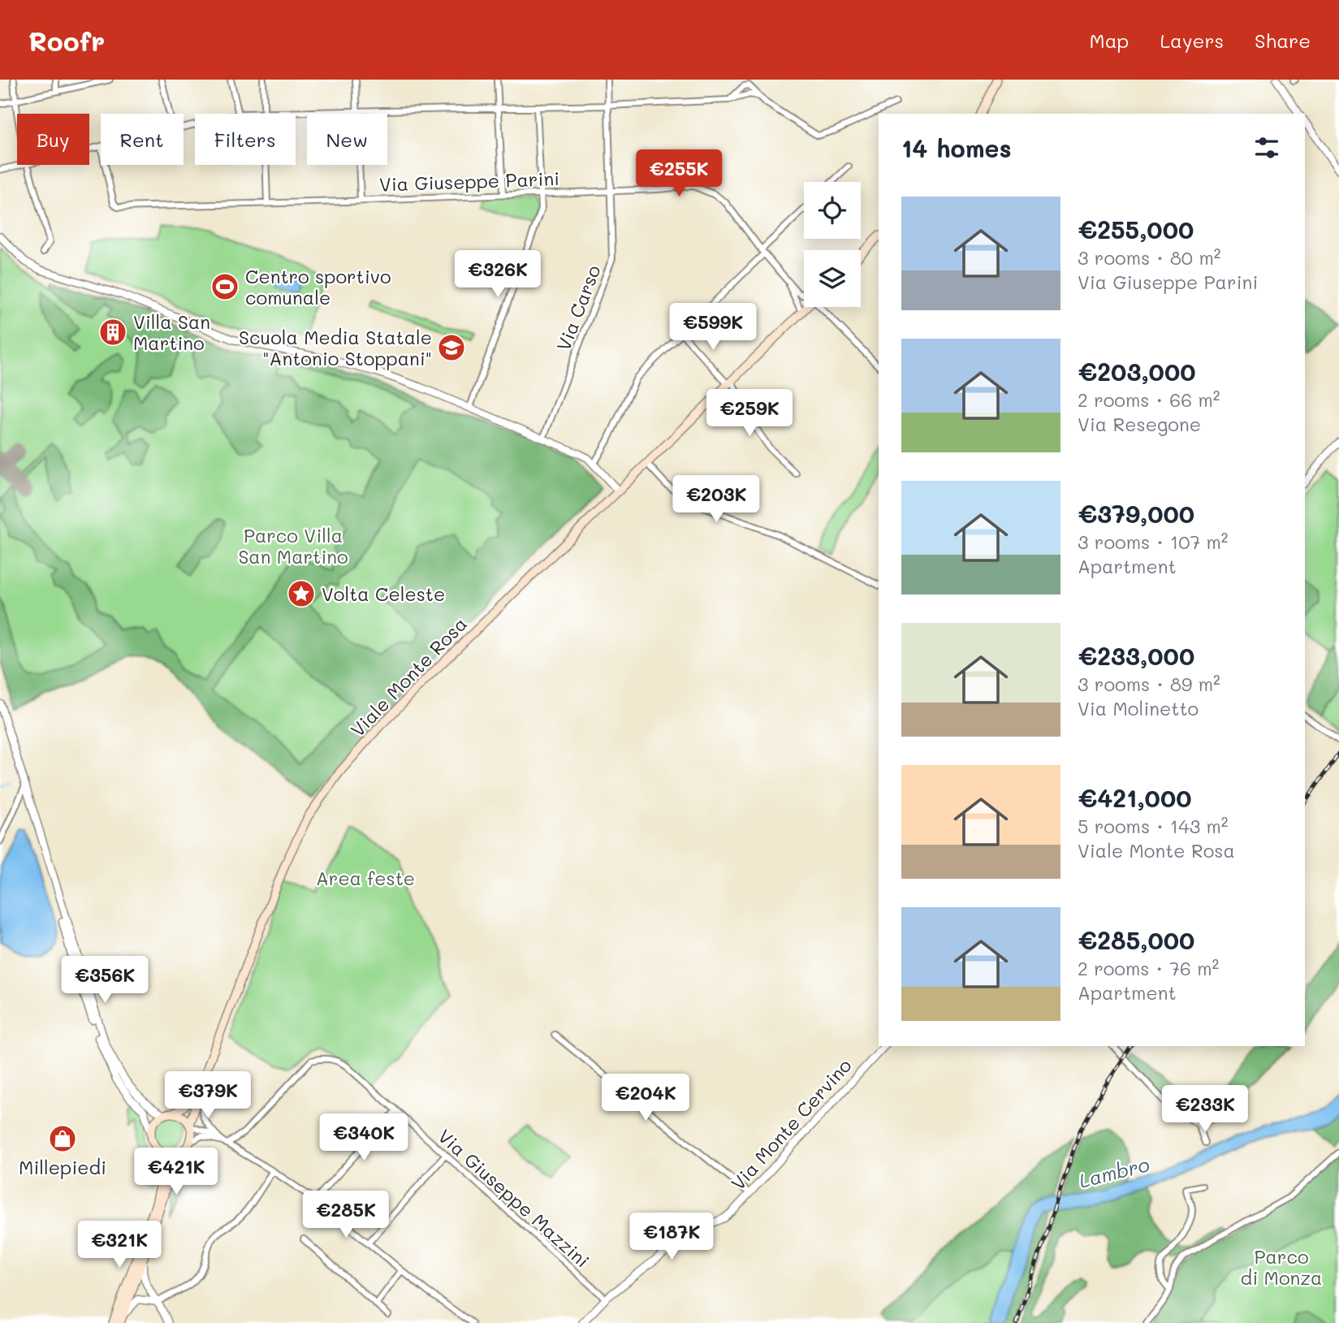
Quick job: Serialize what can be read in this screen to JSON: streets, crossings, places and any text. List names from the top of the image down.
{
  "streets": {
    "main road": ["Viale Monte Rosa"],
    "street": [
      "Via Giuseppe Parini",
      "Via Carso",
      "Via Monte Cervino",
      "Via Giuseppe Mazzini"
    ]
  },
  "crossings": [
    ["Via Giuseppe Parini", "Via Carso"],
    ["Via Giuseppe Parini", "Viale Monte Rosa"],
    ["Via Monte Cervino", "Via Giuseppe Mazzini"]
  ],
  "water": ["Lambro"],
  "parks": ["Parco Villa San Martino", "Area feste", "Parco di Monza"],
  "places": {
    "sports": ["Centro sportivo comunale"],
    "building": ["Villa San Martino"],
    "school or university": ["Scuola Media Statale \"Antonio Stoppani\""],
    "place": ["Volta Celeste"],
    "shop": ["Millepiedi"]
  },
  "page": {
    "header": "Roofr",
    "nav": ["Map", "Layers", "Share"],
    "chip": [
      "Buy",
      "Rent",
      "Filters",
      "New"
    ],
    "heading": "14 homes",
    "price": [
      "€255K",
      "€326K",
      "€599K",
      "€259K",
      "€203K",
      "€356K",
      "€379K",
      "€204K",
      "€233K",
      "€340K",
      "€421K",
      "€285K",
      "€187K",
      "€321K"
    ],
    "list": [
      {
        "name": "€255,000",
        "note": "3 rooms · 80 m² · Via Giuseppe Parini"
      },
      {
        "name": "€203,000",
        "note": "2 rooms · 66 m² · Via Resegone"
      },
      {
        "name": "€379,000",
        "note": "3 rooms · 107 m² · Apartment"
      },
      {
        "name": "€233,000",
        "note": "3 rooms · 89 m² · Via Molinetto"
      },
      {
        "name": "€421,000",
        "note": "5 rooms · 143 m² · Viale Monte Rosa"
      },
      {
        "name": "€285,000",
        "note": "2 rooms · 76 m² · Apartment"
      }
    ]
  }
}
